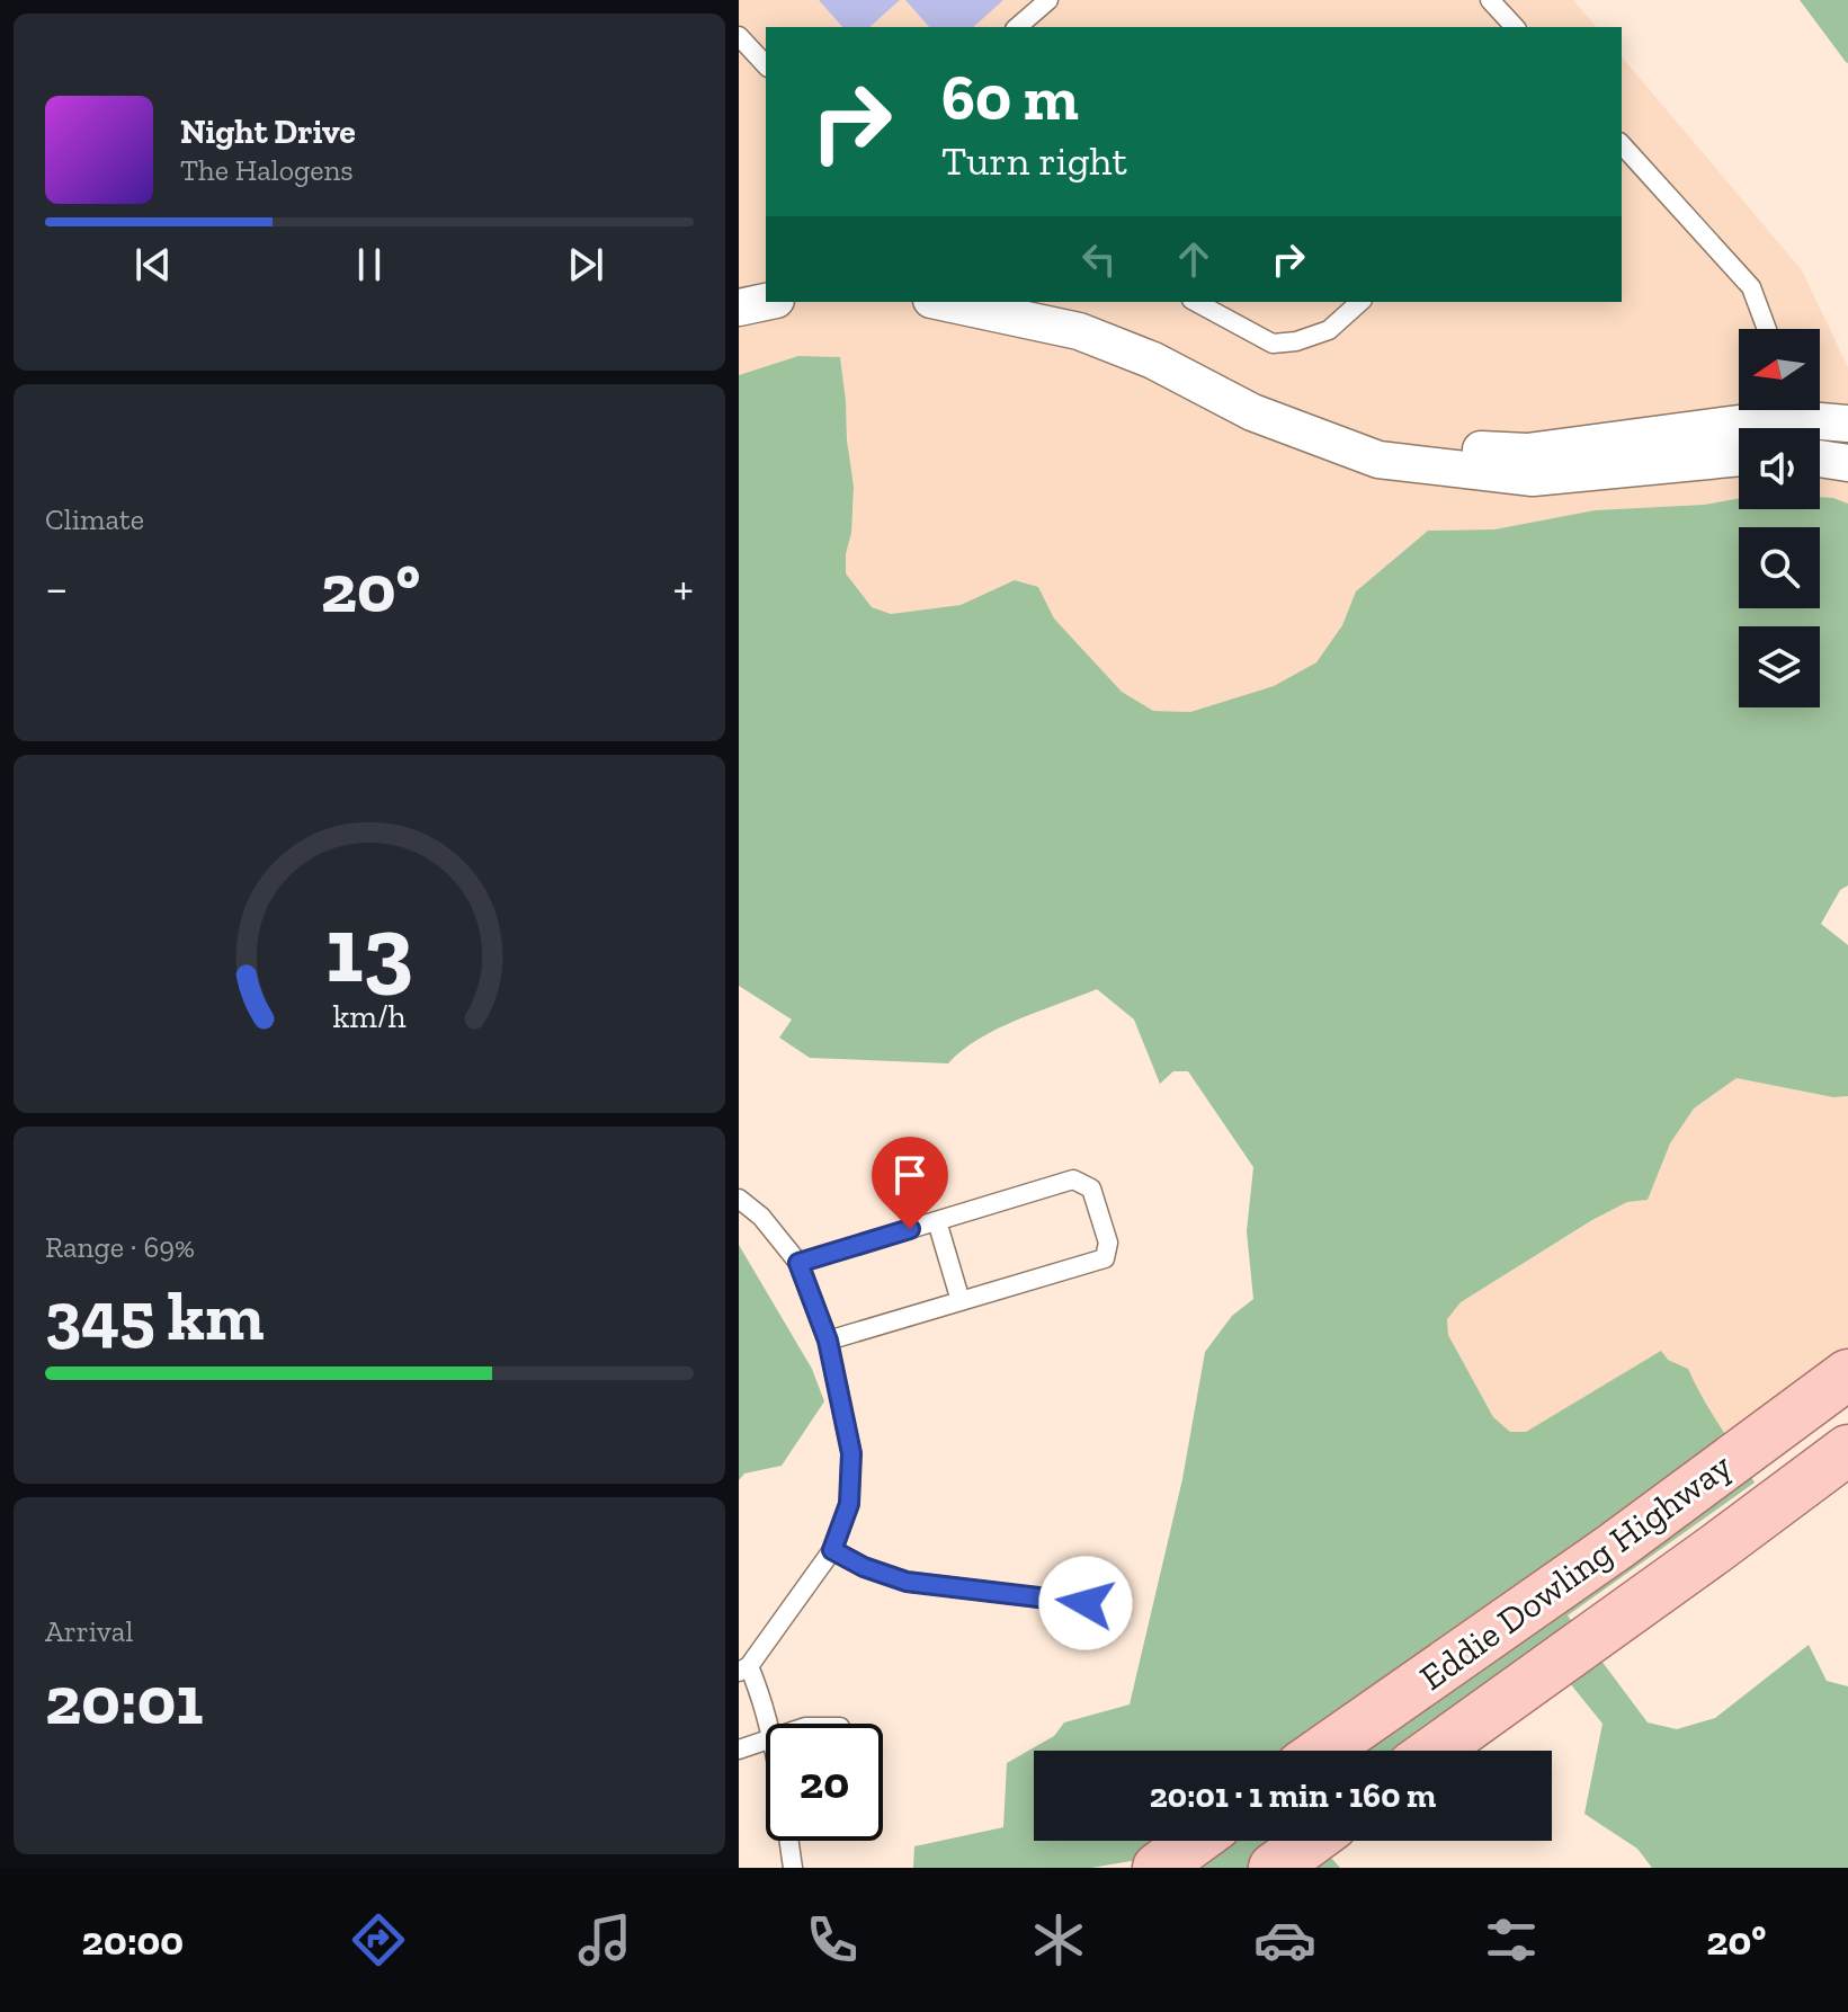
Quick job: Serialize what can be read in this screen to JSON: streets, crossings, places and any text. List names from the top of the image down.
{
  "streets": {
    "main road": ["Eddie Dowling Highway"]
  },
  "north": "left",
  "page": {
    "turn": ["60 m", "Turn right"],
    "song": ["Night Drive", "The Halogens"],
    "tile": [
      "Climate",
      ["Range · 69%", "345 km"],
      ["Arrival", "20:01"]
    ],
    "heat": ["−", "20°", "+"],
    "limit": "20",
    "trip": "20:01 · 1 min · 160 m",
    "tabs": ["20:00", "20°"],
    "gauge": ["13", "km/h"]
  }
}
